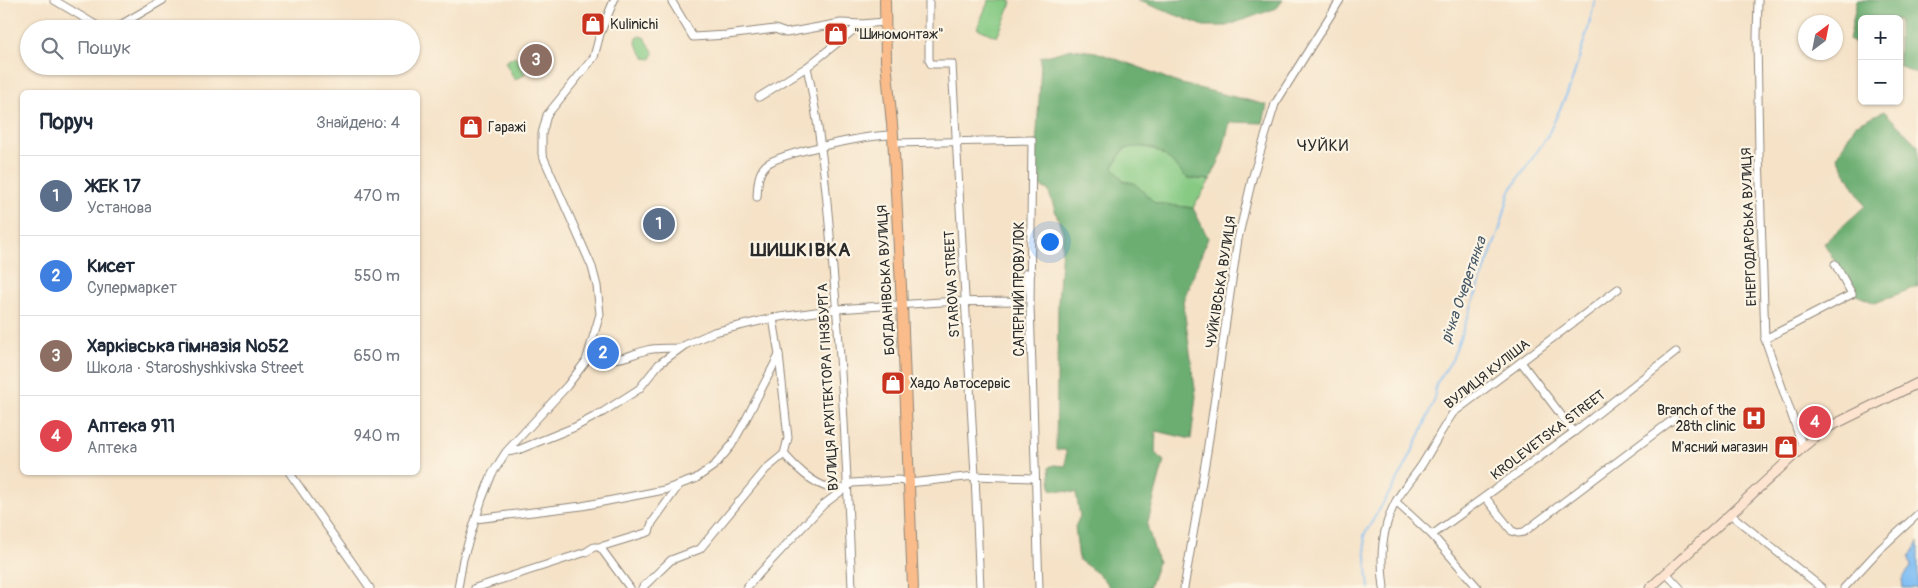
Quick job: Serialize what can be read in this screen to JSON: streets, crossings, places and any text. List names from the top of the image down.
{
  "streets": {
    "main road": ["БОГДАНІВСЬКА ВУЛИЦЯ"],
    "street": [
      "ЕНЕРГОДАРСЬКА ВУЛИЦЯ",
      "ЧУЙКІВСЬКА ВУЛИЦЯ",
      "STAROVA STREET",
      "САПЕРНИЙ ПРОВУЛОК",
      "ВУЛИЦЯ КУЛІША",
      "ВУЛИЦЯ АРХІТЕКТОРА ГІНЗБУРГА",
      "KROLEVETSKA STREET"
    ]
  },
  "crossings": [
    ["STAROVA STREET", "САПЕРНИЙ ПРОВУЛОК"]
  ],
  "districts": ["ЧУЙКИ", "ШИШКІВКА"],
  "water": ["річка Очеретянка"],
  "places": {
    "shop": [
      "Kulinichi",
      "\"Шиномонтаж\"",
      "Гаражі",
      "Хадо Автосервіс",
      "М'ясний магазин"
    ],
    "hospital": ["Branch of the 28th clinic"]
  },
  "north": "top right",
  "page": {
    "map_buttons": ["+", "−"],
    "search": "Пошук",
    "pins": [
      "3",
      "1",
      "2",
      "4"
    ],
    "heading": ["Поруч", "Знайдено: 4"],
    "list": [
      {
        "mark": "1",
        "name": "ЖЕК 17",
        "note": "Установа",
        "value": "470 m"
      },
      {
        "mark": "2",
        "name": "Кисет",
        "note": "Супермаркет",
        "value": "550 m"
      },
      {
        "mark": "3",
        "name": "Харківська гімназія №52",
        "note": "Школа · Staroshyshkivska Street",
        "value": "650 m"
      },
      {
        "mark": "4",
        "name": "Аптека 911",
        "note": "Аптека",
        "value": "940 m"
      }
    ]
  }
}
